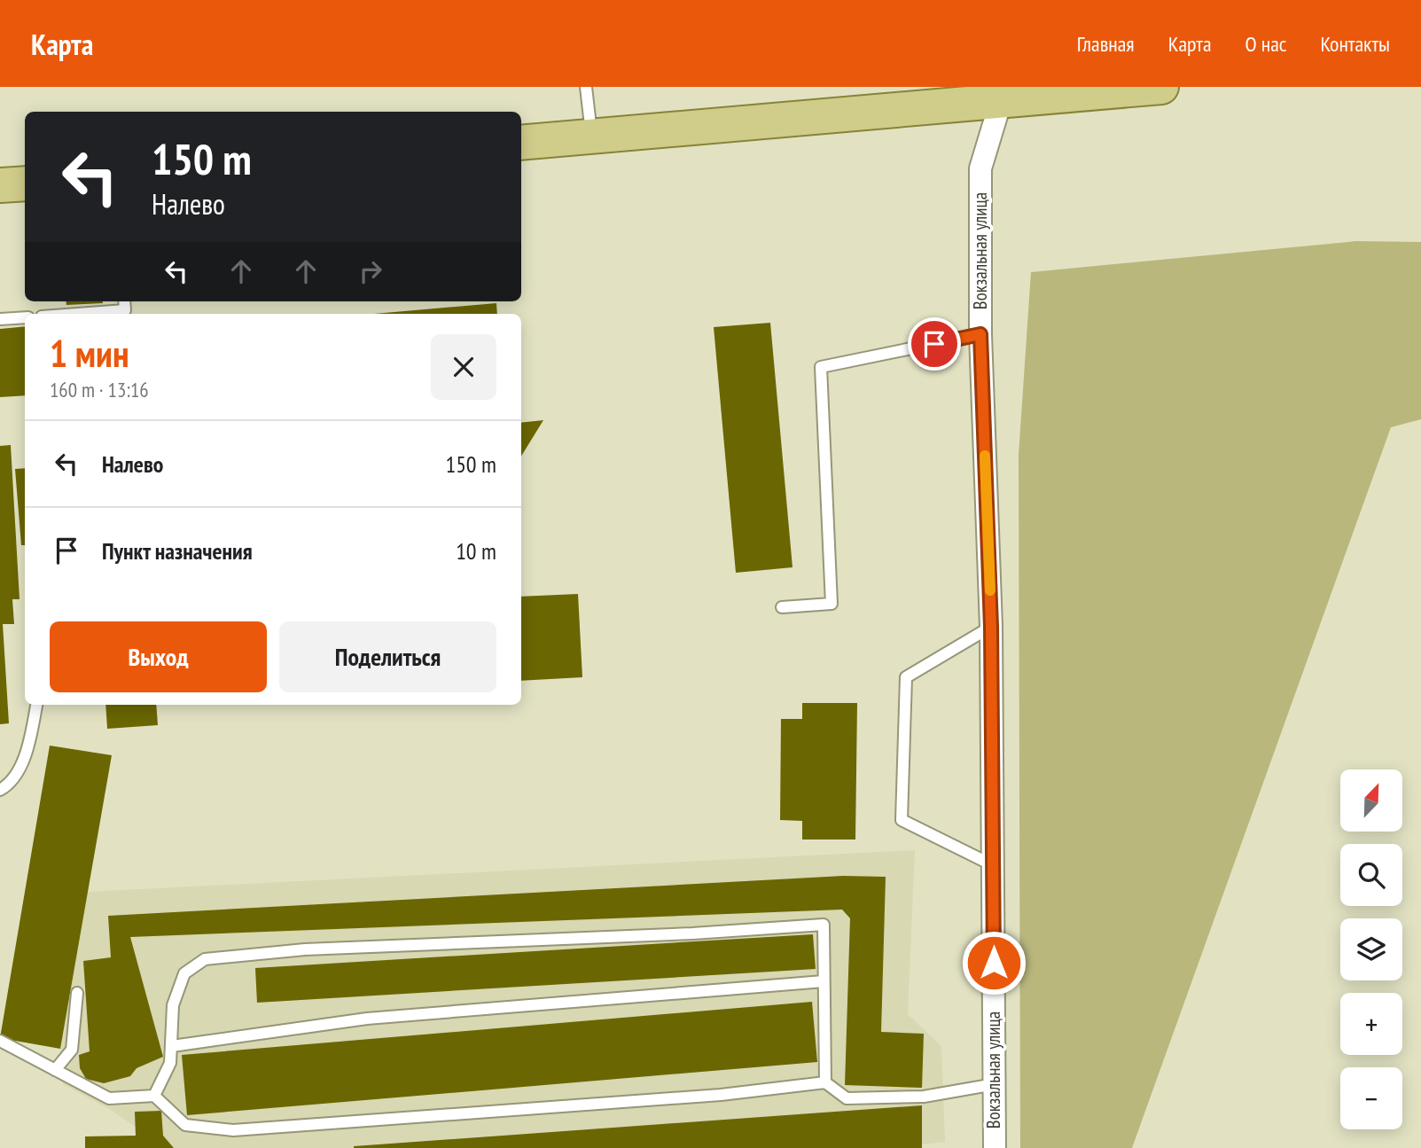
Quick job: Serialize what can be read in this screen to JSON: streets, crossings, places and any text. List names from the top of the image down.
{
  "streets": {
    "street": ["Вокзальная улица"]
  },
  "north": "top right",
  "page": {
    "header": "Карта",
    "nav": [
      "Главная",
      "Карта",
      "О нас",
      "Контакты"
    ],
    "turn": ["150 m", "Налево"],
    "heading": ["1 мин", "160 m · 13:16"],
    "list": [
      {
        "name": "Налево",
        "value": "150 m"
      },
      {
        "name": "Пункт назначения",
        "value": "10 m"
      }
    ],
    "buttons": ["Выход", "Поделиться"],
    "map_buttons": ["+", "−"]
  }
}
